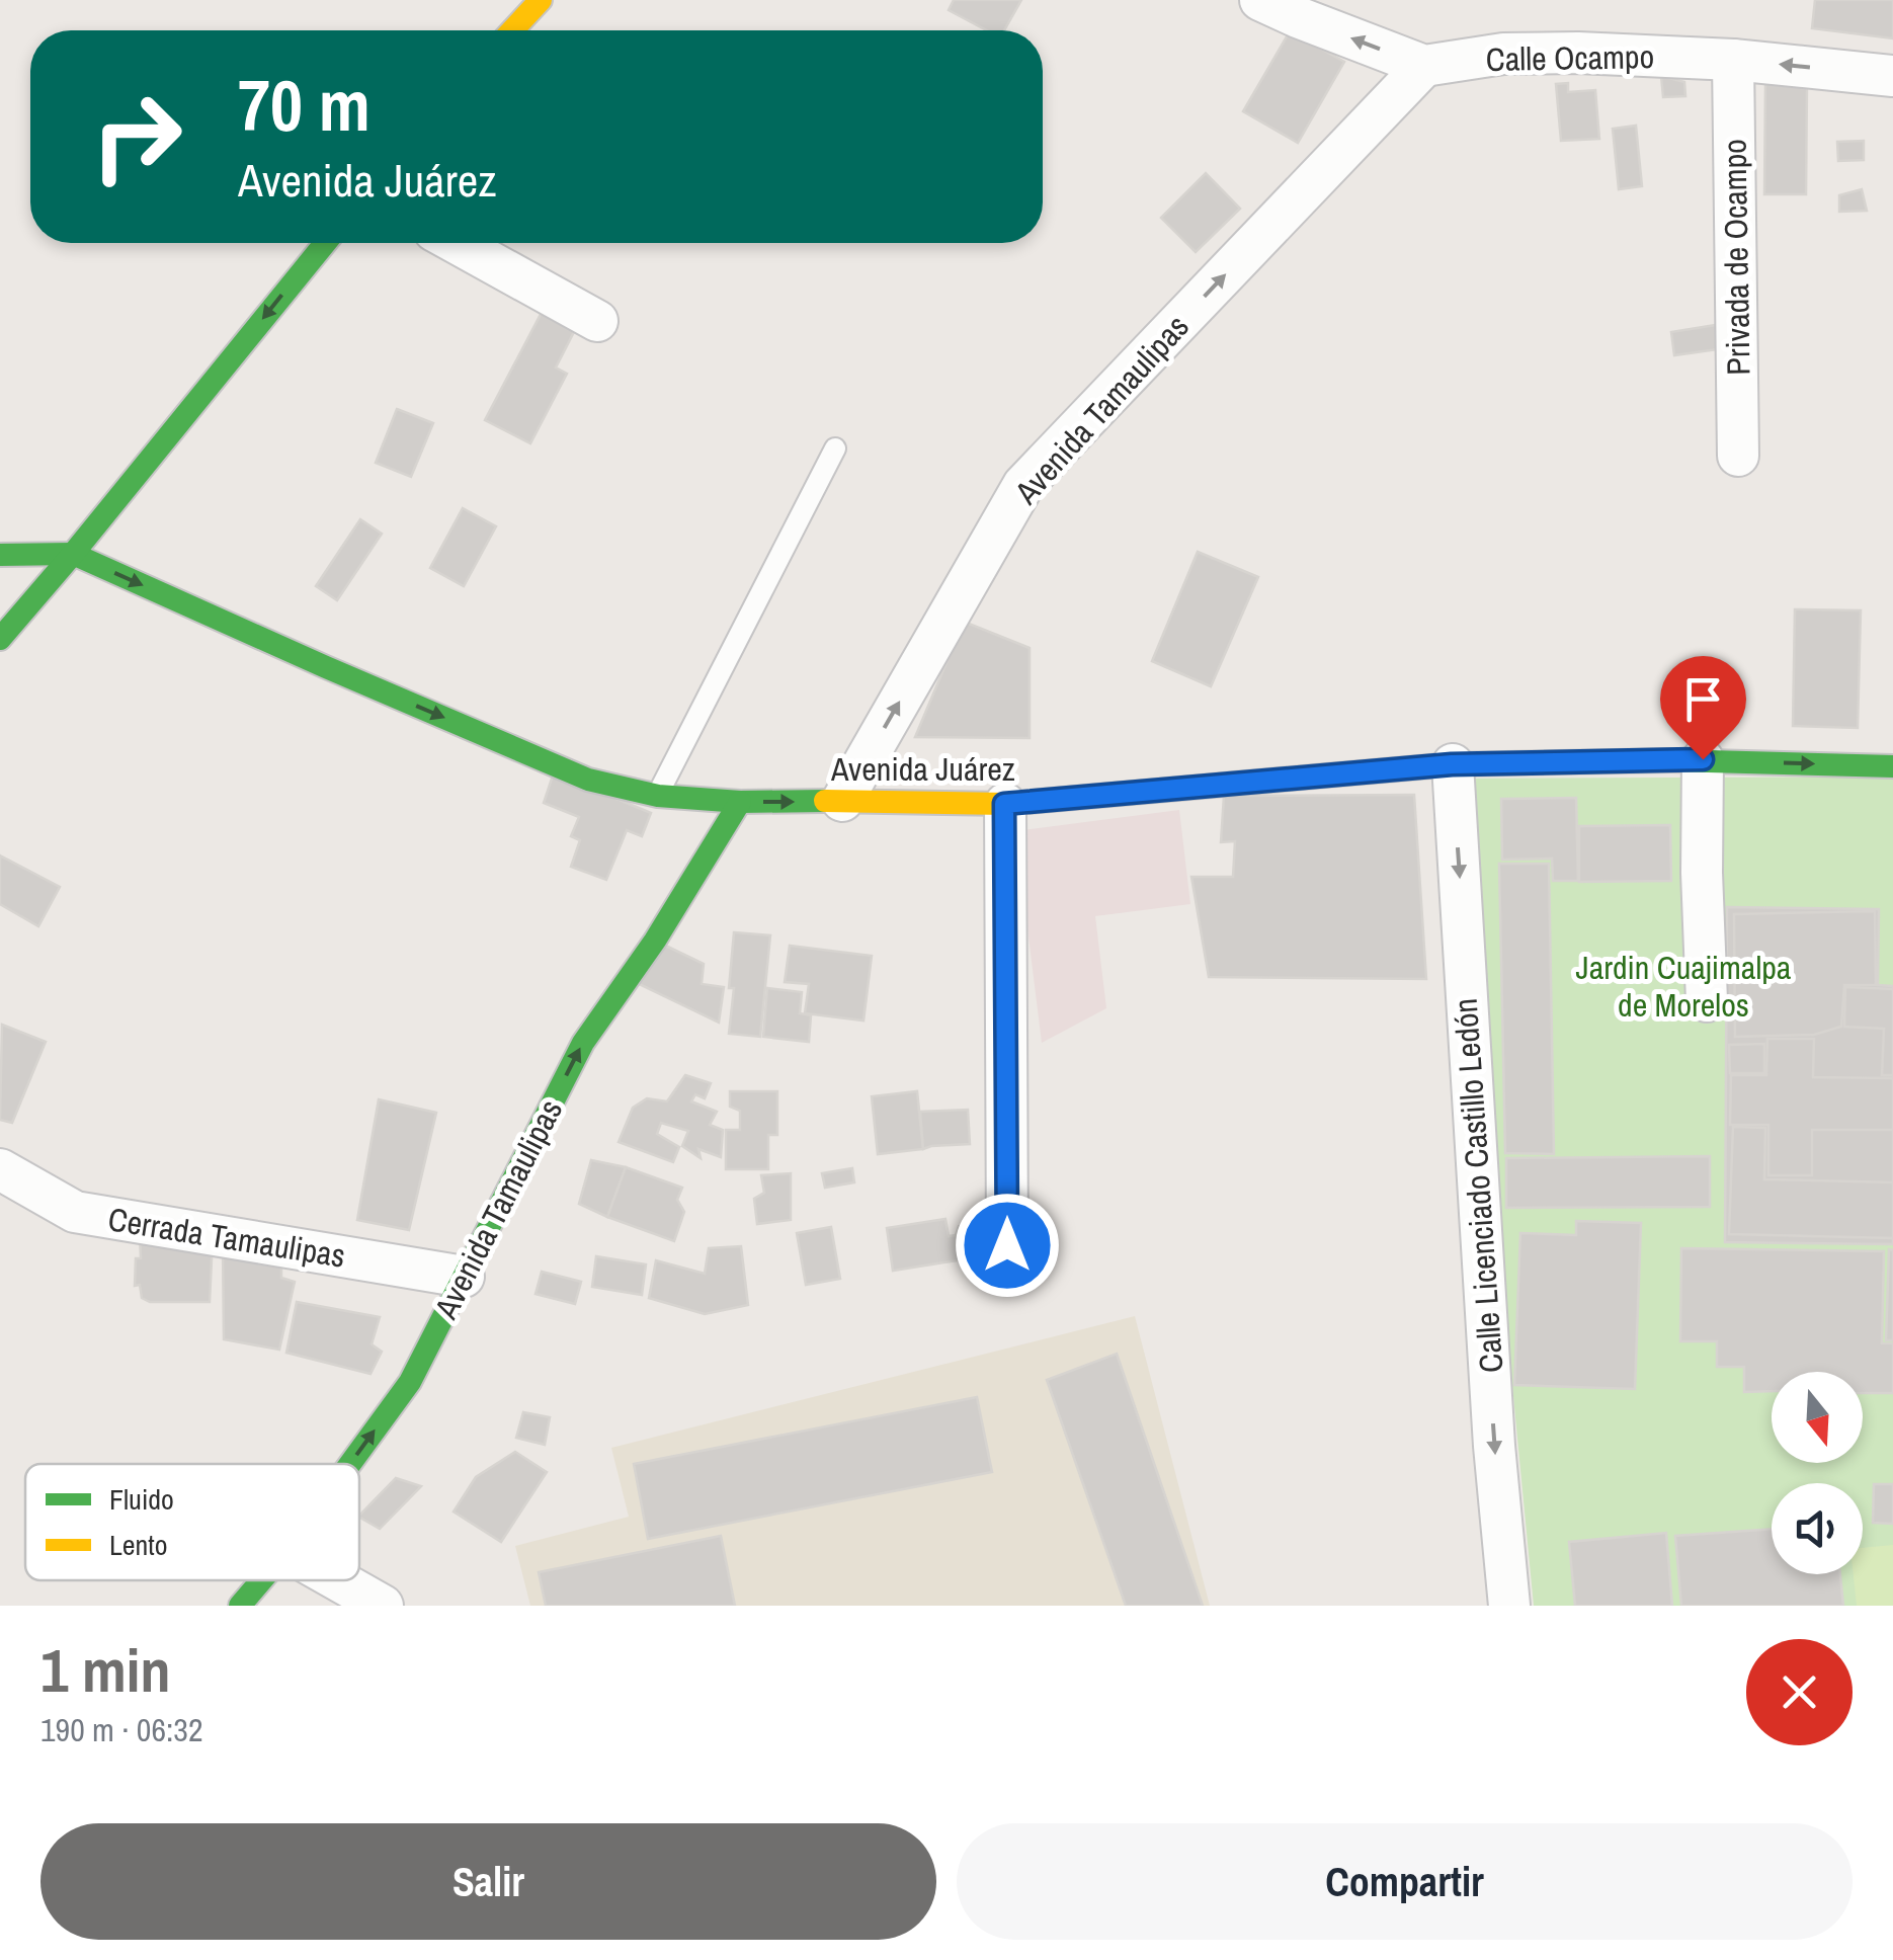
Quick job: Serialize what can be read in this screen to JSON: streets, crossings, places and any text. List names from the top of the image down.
{
  "streets": {
    "street": [
      "Calle Ocampo",
      "Privada de Ocampo",
      "Avenida Tamaulipas",
      "Avenida Juárez",
      "Calle Licenciado Castillo Ledón",
      "Cerrada Tamaulipas"
    ]
  },
  "crossings": [
    ["Calle Ocampo", "Privada de Ocampo"],
    ["Calle Ocampo", "Avenida Tamaulipas"],
    ["Avenida Tamaulipas", "Avenida Juárez"],
    ["Avenida Tamaulipas", "Cerrada Tamaulipas"],
    ["Avenida Juárez", "Calle Licenciado Castillo Ledón"]
  ],
  "one_way": ["Avenida Tamaulipas", "Avenida Juárez", "Calle Licenciado Castillo Ledón"],
  "parks": ["Jardin Cuajimalpa de Morelos"],
  "legend": ["Fluido", "Lento"],
  "north": "bottom",
  "page": {
    "turn": ["70 m", "Avenida Juárez"],
    "heading": ["1 min", "190 m · 06:32"],
    "buttons": ["Salir", "Compartir"]
  }
}
